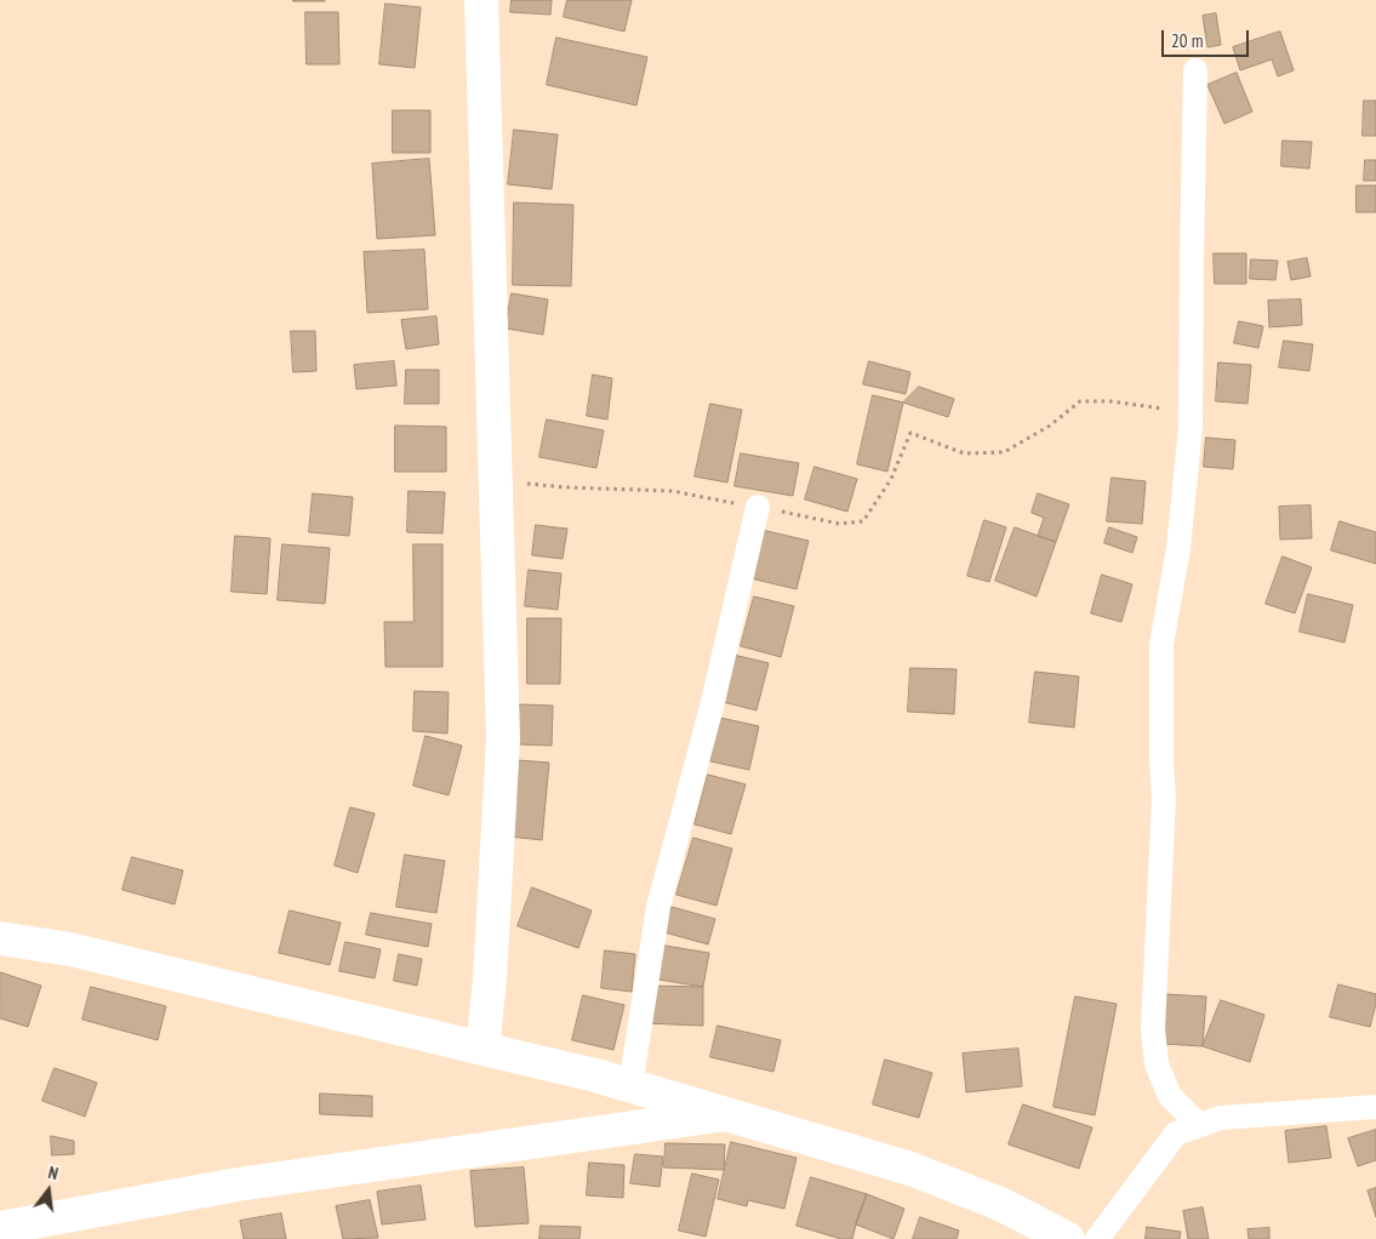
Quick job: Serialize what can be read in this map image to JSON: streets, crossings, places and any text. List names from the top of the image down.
{
  "scale_bar": "20 m",
  "north": "top"
}
